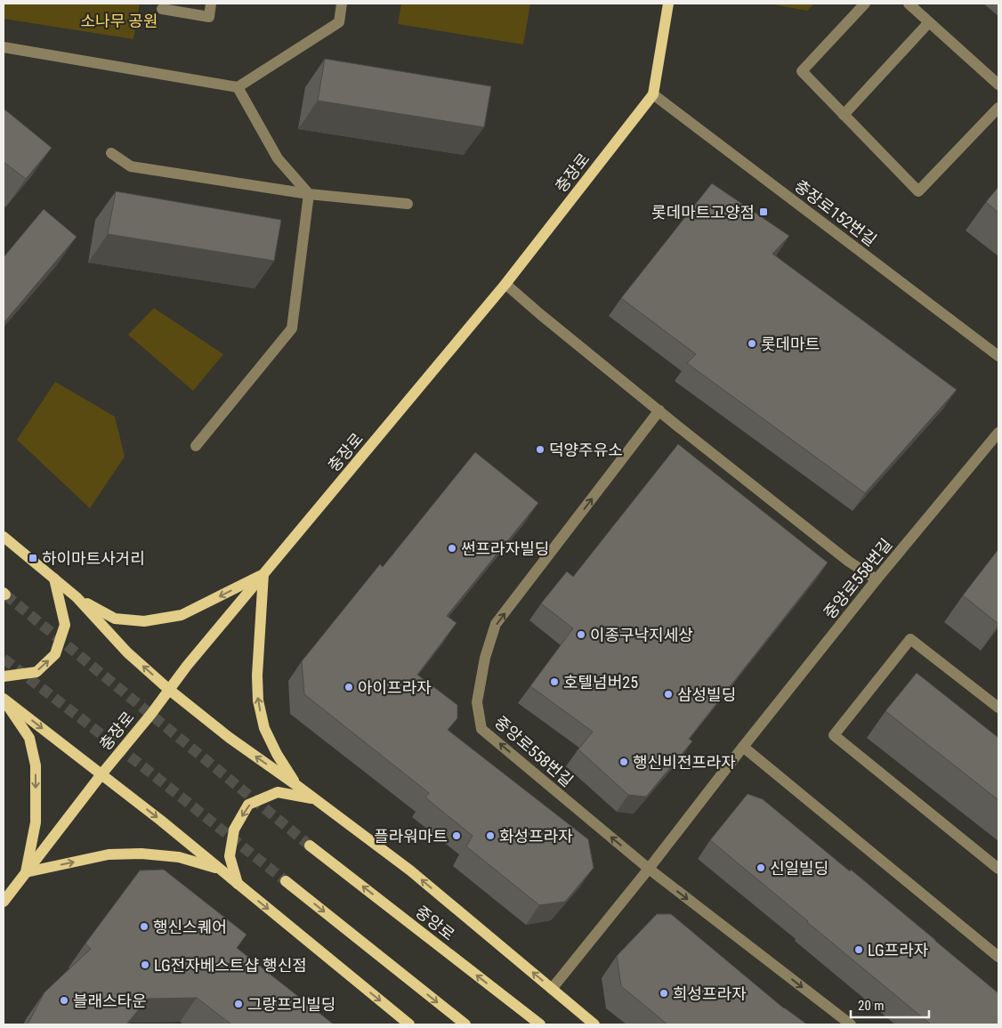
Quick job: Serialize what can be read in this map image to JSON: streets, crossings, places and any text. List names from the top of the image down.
{
  "streets": {
    "main road": ["충장로", "중앙로"],
    "street": ["충장로152번길", "중앙로558번길"]
  },
  "crossings": [
    ["충장로", "충장로152번길"]
  ],
  "parks": ["소나무 공원"],
  "places": {
    "transit": ["롯데마트고양점", "하이마트사거리"],
    "other": [
      "롯데마트",
      "덕양주유소",
      "썬프라자빌딩",
      "이종구낙지세상",
      "호텔넘버25",
      "아이프라자",
      "삼성빌딩",
      "행신비전프라자",
      "플라워마트",
      "화성프라자",
      "신일빌딩",
      "행신스퀘어",
      "LG프라자",
      "LG전자베스트샵 행신점",
      "희성프라자",
      "블래스타운",
      "그랑프리빌딩"
    ]
  },
  "scale_bar": "20 m"
}
